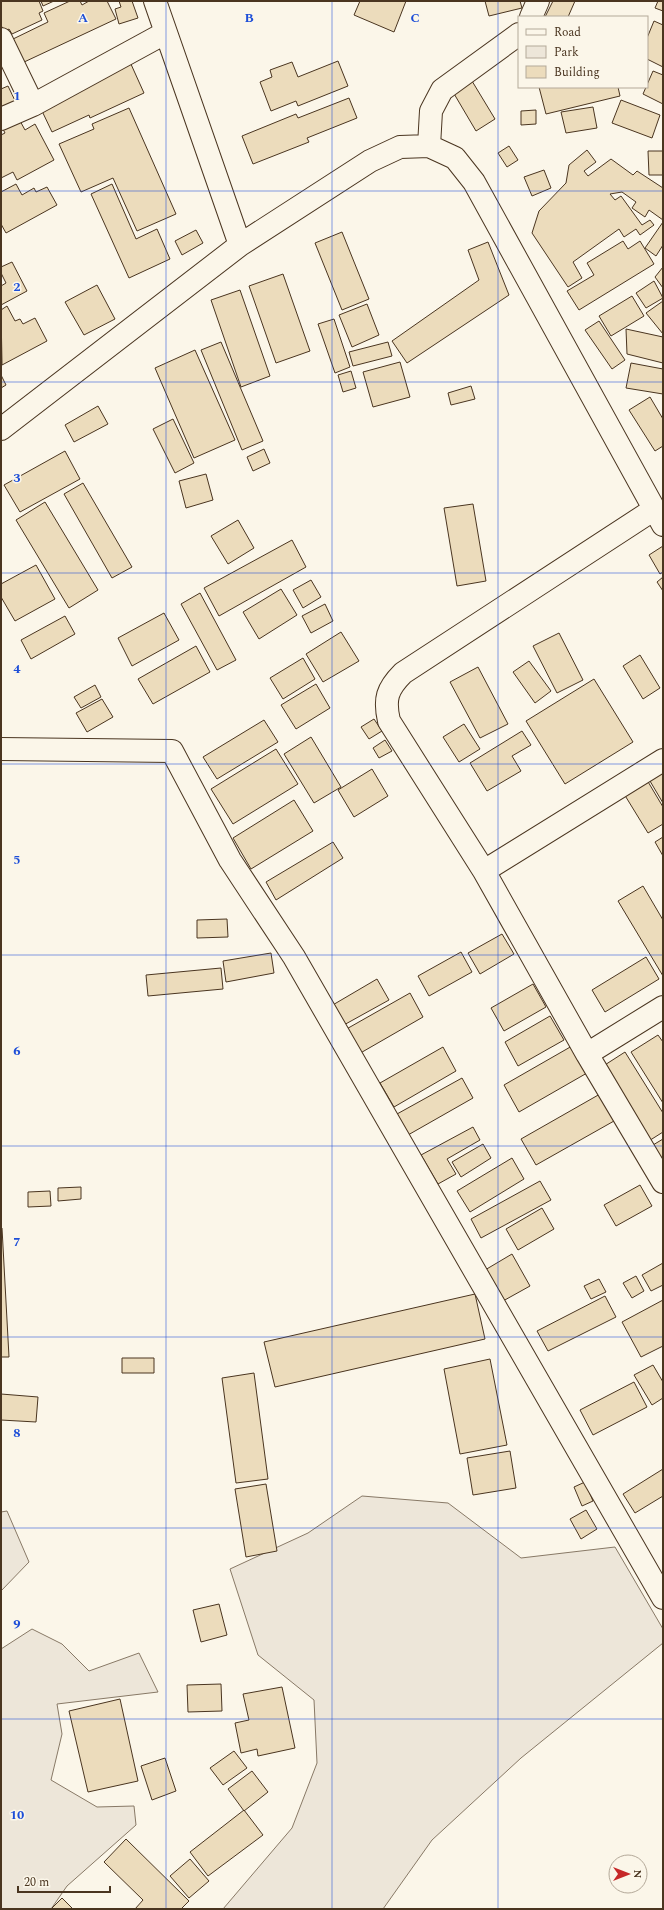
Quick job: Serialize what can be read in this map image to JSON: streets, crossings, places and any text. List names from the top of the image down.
{
  "legend": ["Road", "Park", "Building"],
  "scale_bar": "20 m",
  "north": "right",
  "grid": {
    "columns": ["A", "B", "C"],
    "rows": [
      "1",
      "2",
      "3",
      "4",
      "5",
      "6",
      "7",
      "8",
      "9",
      "10"
    ]
  }
}
